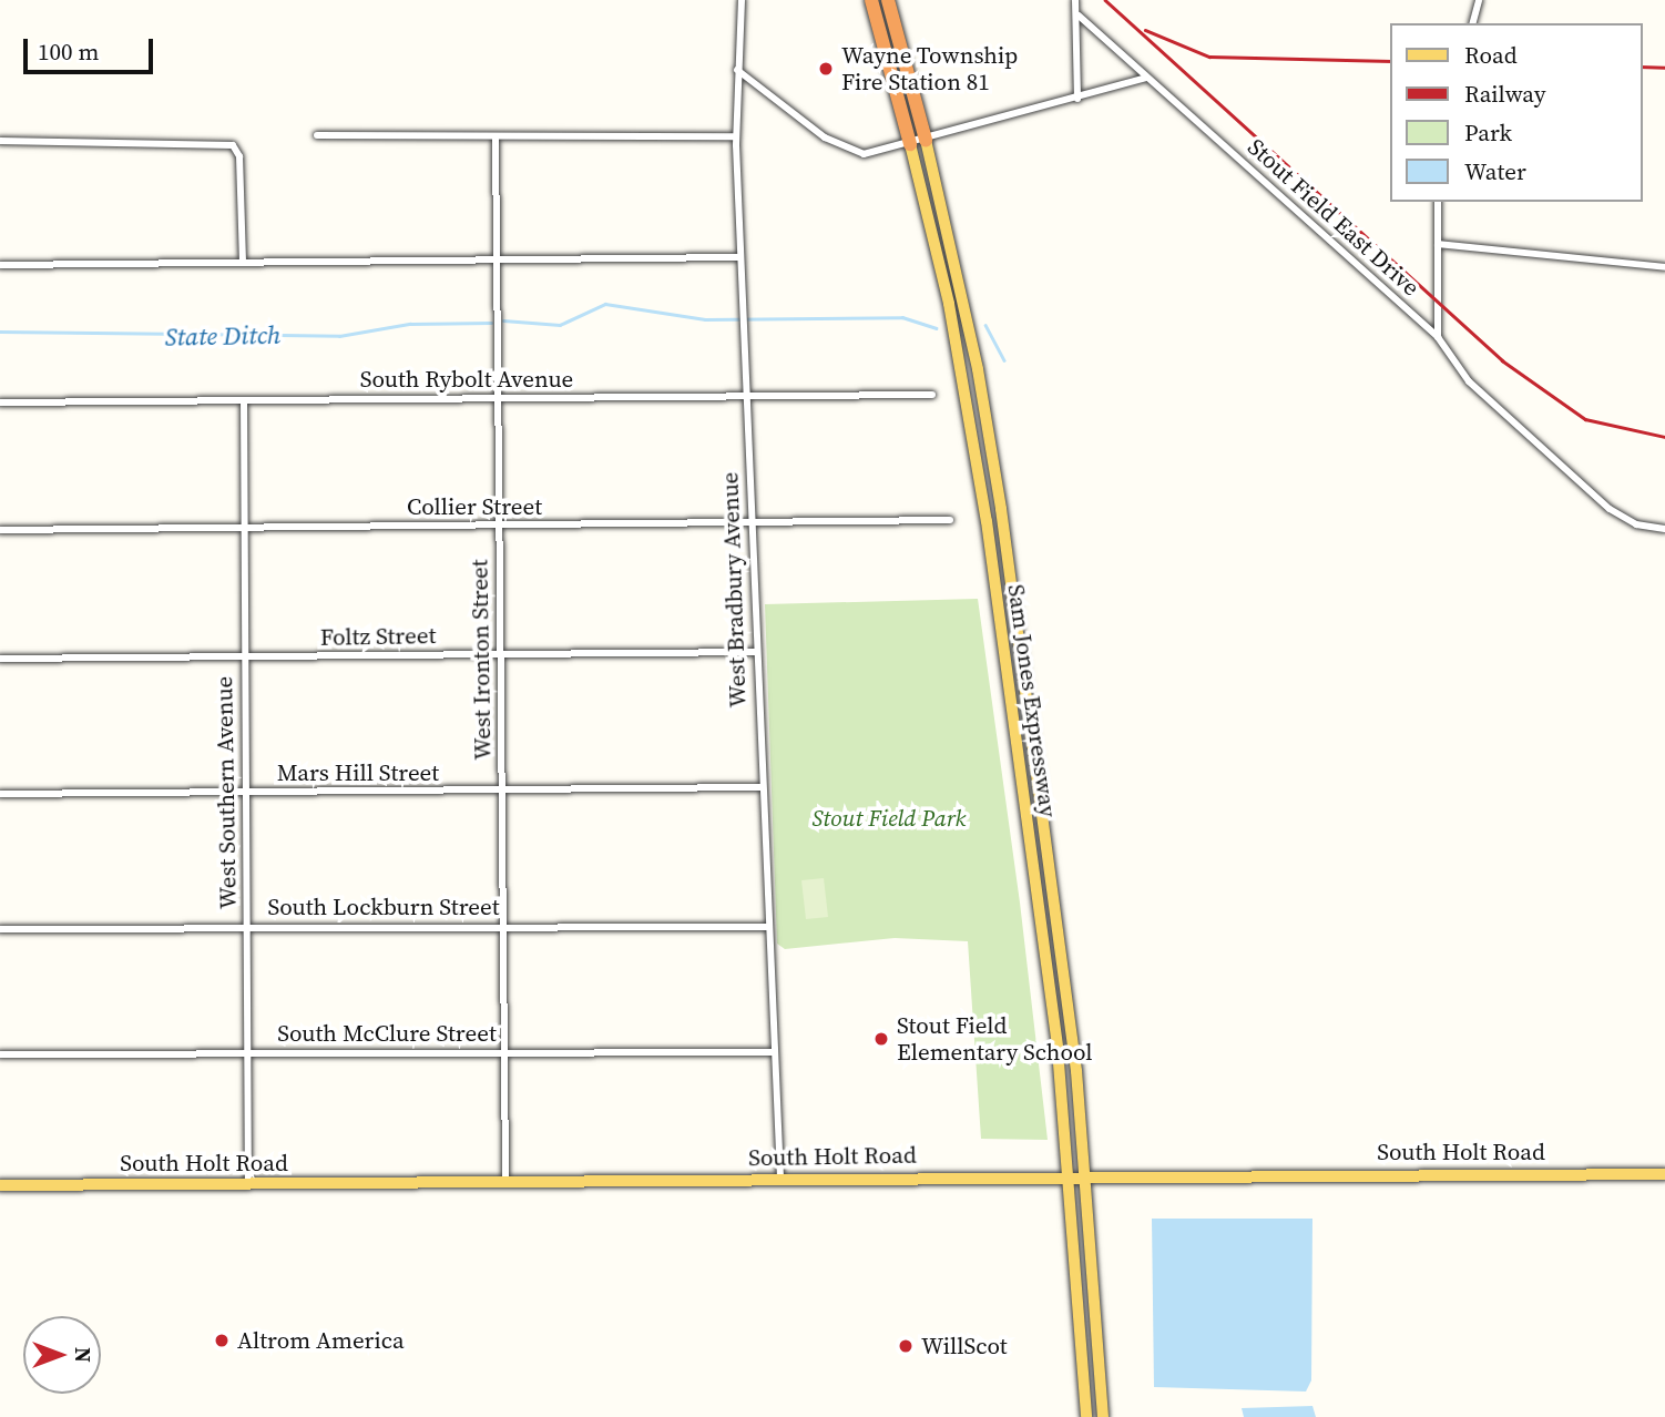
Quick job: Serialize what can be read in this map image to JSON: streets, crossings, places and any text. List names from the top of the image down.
{
  "streets": {
    "highway": ["Sam Jones Expressway"],
    "main road": ["South Holt Road"],
    "street": [
      "Stout Field East Drive",
      "South Rybolt Avenue",
      "Collier Street",
      "West Bradbury Avenue",
      "Foltz Street",
      "West Ironton Street",
      "Mars Hill Street",
      "West Southern Avenue",
      "South Lockburn Street",
      "South McClure Street"
    ]
  },
  "crossings": [
    ["South Rybolt Avenue", "West Bradbury Avenue"],
    ["South Rybolt Avenue", "West Ironton Street"],
    ["South Rybolt Avenue", "West Southern Avenue"],
    ["Collier Street", "West Bradbury Avenue"],
    ["Collier Street", "West Ironton Street"],
    ["Collier Street", "West Southern Avenue"],
    ["West Bradbury Avenue", "Foltz Street"],
    ["West Bradbury Avenue", "Mars Hill Street"],
    ["West Bradbury Avenue", "South Lockburn Street"],
    ["West Bradbury Avenue", "South McClure Street"],
    ["West Bradbury Avenue", "South Holt Road"],
    ["Foltz Street", "West Ironton Street"],
    ["Foltz Street", "West Southern Avenue"],
    ["West Ironton Street", "Mars Hill Street"],
    ["West Ironton Street", "South Lockburn Street"],
    ["West Ironton Street", "South McClure Street"],
    ["West Ironton Street", "South Holt Road"],
    ["Sam Jones Expressway", "South Holt Road"],
    ["Mars Hill Street", "West Southern Avenue"],
    ["West Southern Avenue", "South Lockburn Street"],
    ["West Southern Avenue", "South McClure Street"],
    ["West Southern Avenue", "South Holt Road"]
  ],
  "water": ["State Ditch"],
  "parks": ["Stout Field Park"],
  "places": [
    "Wayne Township Fire Station 81",
    "Stout Field Elementary School",
    "Altrom America",
    "WillScot"
  ],
  "legend": [
    "Road",
    "Railway",
    "Park",
    "Water"
  ],
  "scale_bar": "100 m",
  "north": "right"
}
